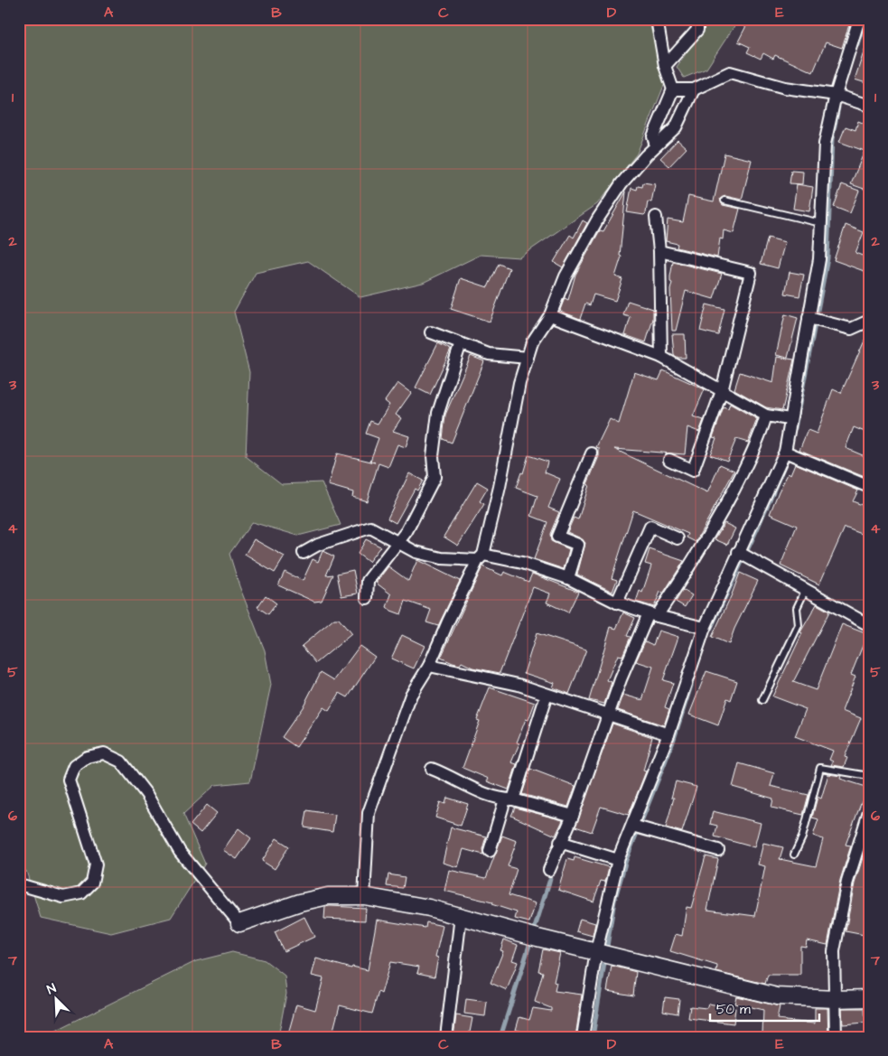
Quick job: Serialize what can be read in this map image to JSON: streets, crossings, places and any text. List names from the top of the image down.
{
  "scale_bar": "50 m",
  "north": "top left",
  "grid": {
    "columns": [
      "A",
      "B",
      "C",
      "D",
      "E"
    ],
    "rows": [
      "1",
      "2",
      "3",
      "4",
      "5",
      "6",
      "7"
    ]
  }
}
